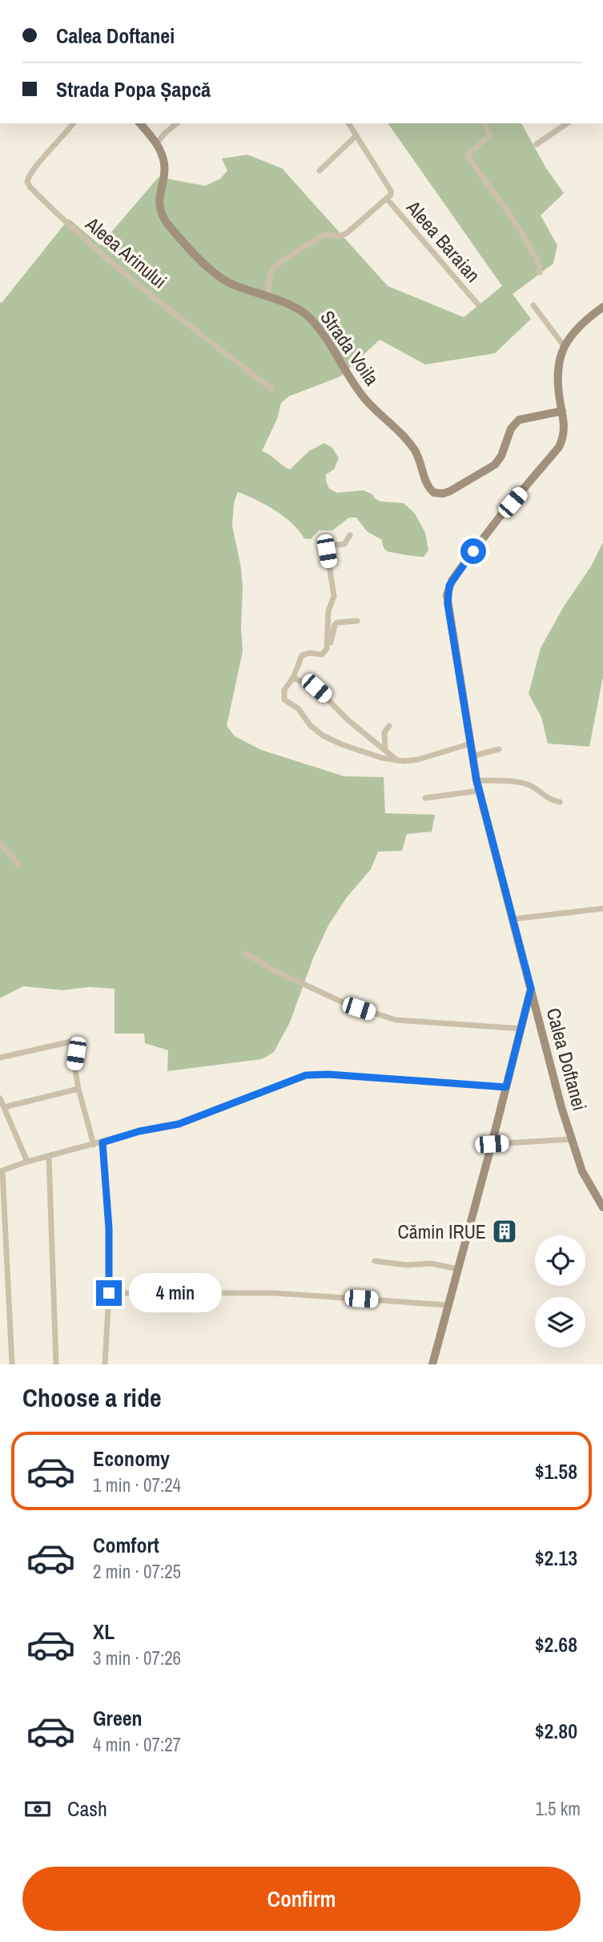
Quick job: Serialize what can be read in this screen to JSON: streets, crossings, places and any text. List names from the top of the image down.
{
  "streets": {
    "main road": ["Strada Voila", "Calea Doftanei"],
    "street": ["Aleea Baraian", "Aleea Arinului"]
  },
  "crossings": [
    ["Strada Voila", "Calea Doftanei"]
  ],
  "places": {
    "building": ["Cămin IRUE"]
  },
  "page": {
    "banner": ["Calea Doftanei", "Strada Popa Șapcă"],
    "bubble": "4 min",
    "heading": "Choose a ride",
    "list": [
      {
        "name": "Economy",
        "note": "1 min · 07:24",
        "value": "$1.58"
      },
      {
        "name": "Comfort",
        "note": "2 min · 07:25",
        "value": "$2.13"
      },
      {
        "name": "XL",
        "note": "3 min · 07:26",
        "value": "$2.68"
      },
      {
        "name": "Green",
        "note": "4 min · 07:27",
        "value": "$2.80"
      }
    ],
    "pay": ["Cash", "1.5 km"],
    "buttons": "Confirm"
  }
}
